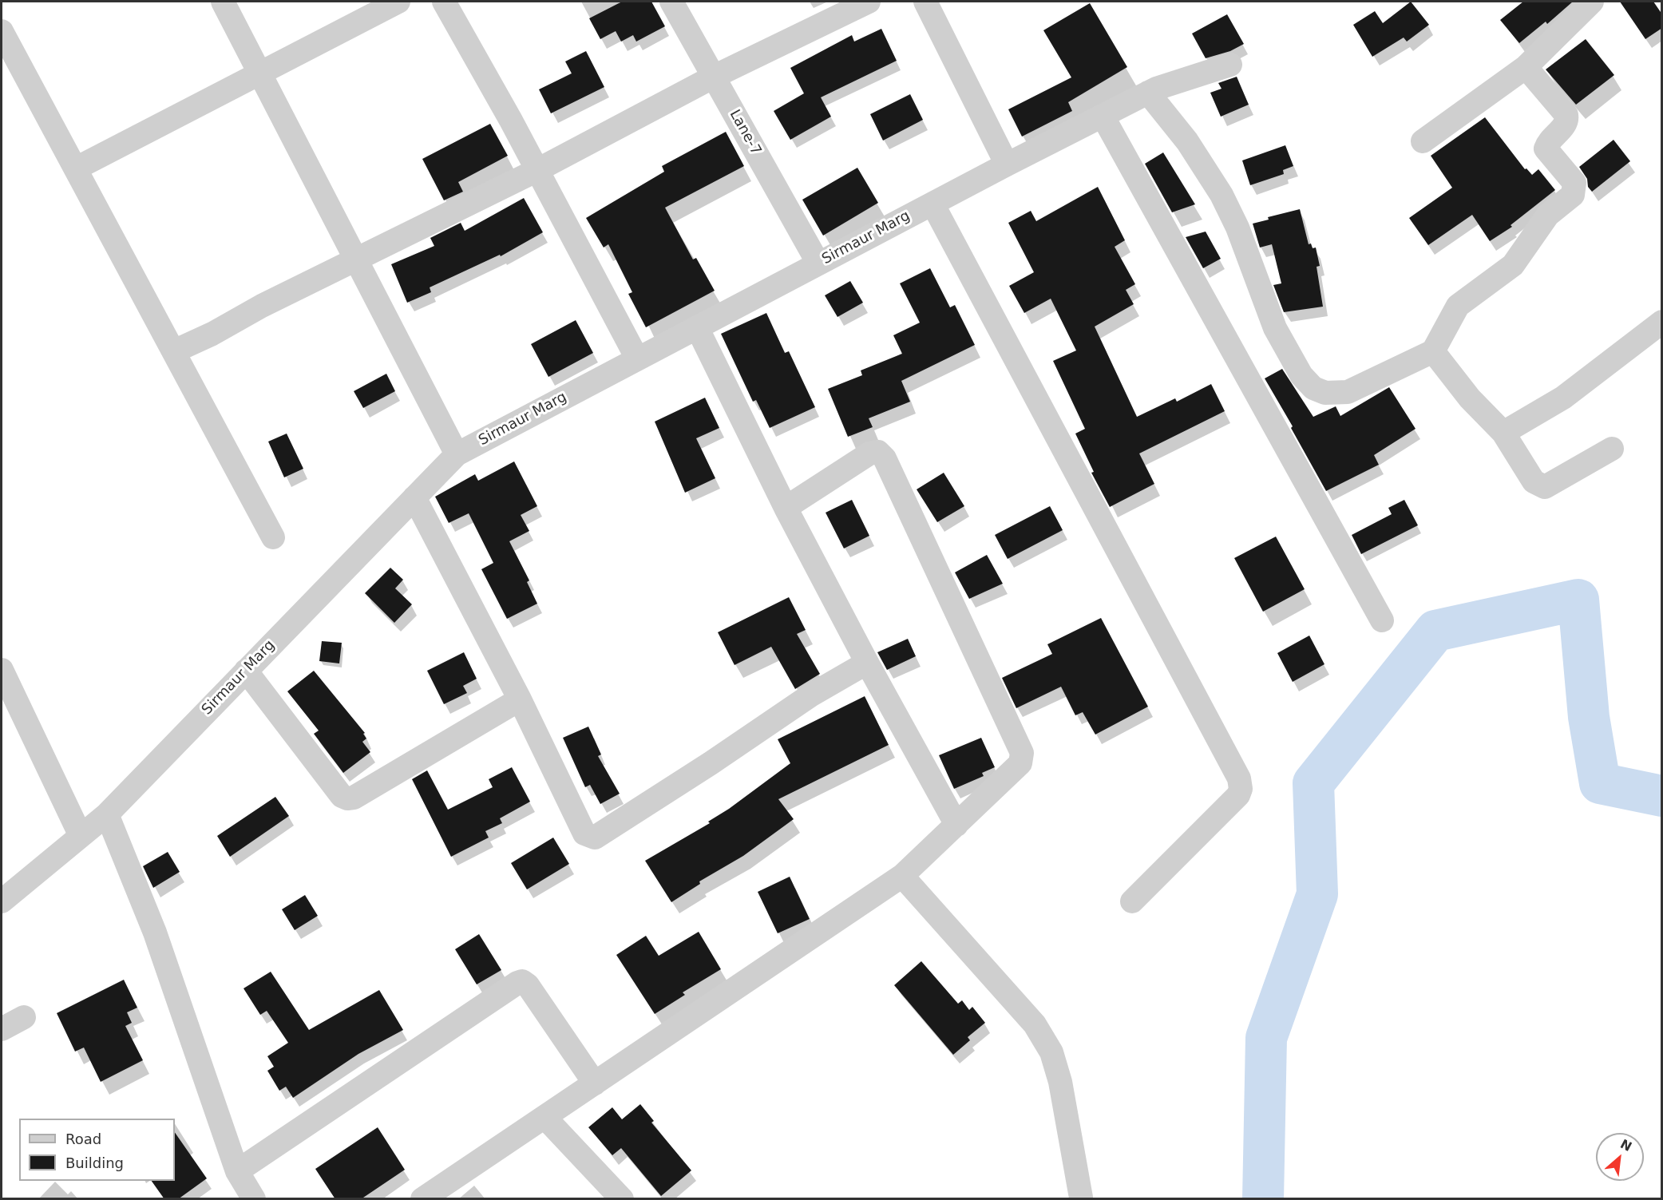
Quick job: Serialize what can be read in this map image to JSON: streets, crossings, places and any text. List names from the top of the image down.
{
  "streets": {
    "street": ["Lane-7", "Sirmaur Marg"]
  },
  "crossings": [
    ["Lane-7", "Sirmaur Marg"]
  ],
  "legend": ["Road", "Building"],
  "north": "top right"
}
